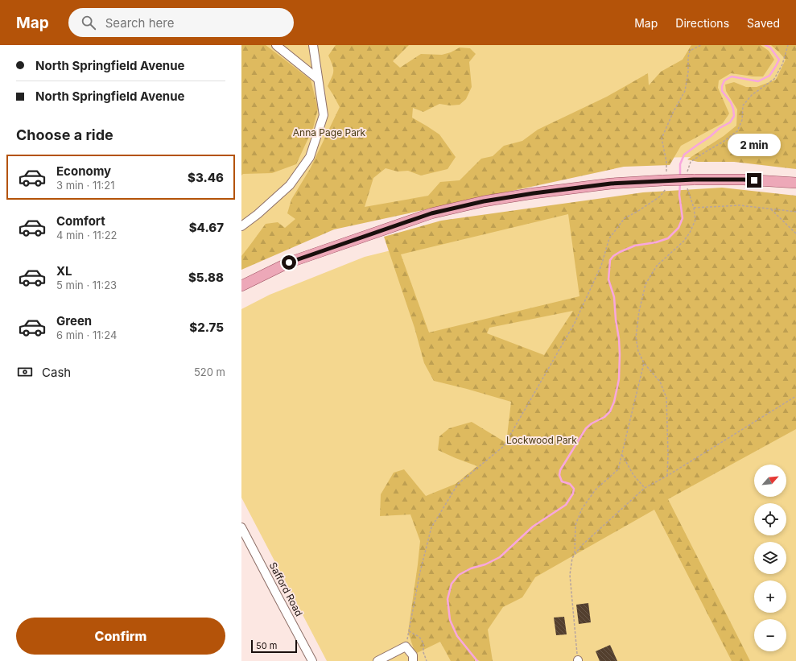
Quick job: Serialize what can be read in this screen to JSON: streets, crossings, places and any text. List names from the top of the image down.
{
  "streets": {
    "street": ["Safford Road"]
  },
  "parks": ["Anna Page Park", "Lockwood Park"],
  "scale_bar": "50 m",
  "north": "top right",
  "page": {
    "header": "Map",
    "search": "Search here",
    "nav": ["Map", "Directions", "Saved"],
    "banner": ["North Springfield Avenue", "North Springfield Avenue"],
    "heading": "Choose a ride",
    "bubble": "2 min",
    "list": [
      {
        "name": "Economy",
        "note": "3 min · 11:21",
        "value": "$3.46"
      },
      {
        "name": "Comfort",
        "note": "4 min · 11:22",
        "value": "$4.67"
      },
      {
        "name": "XL",
        "note": "5 min · 11:23",
        "value": "$5.88"
      },
      {
        "name": "Green",
        "note": "6 min · 11:24",
        "value": "$2.75"
      }
    ],
    "pay": ["Cash", "520 m"],
    "map_buttons": ["+", "−"],
    "buttons": "Confirm",
    "scale": "50 m"
  }
}
